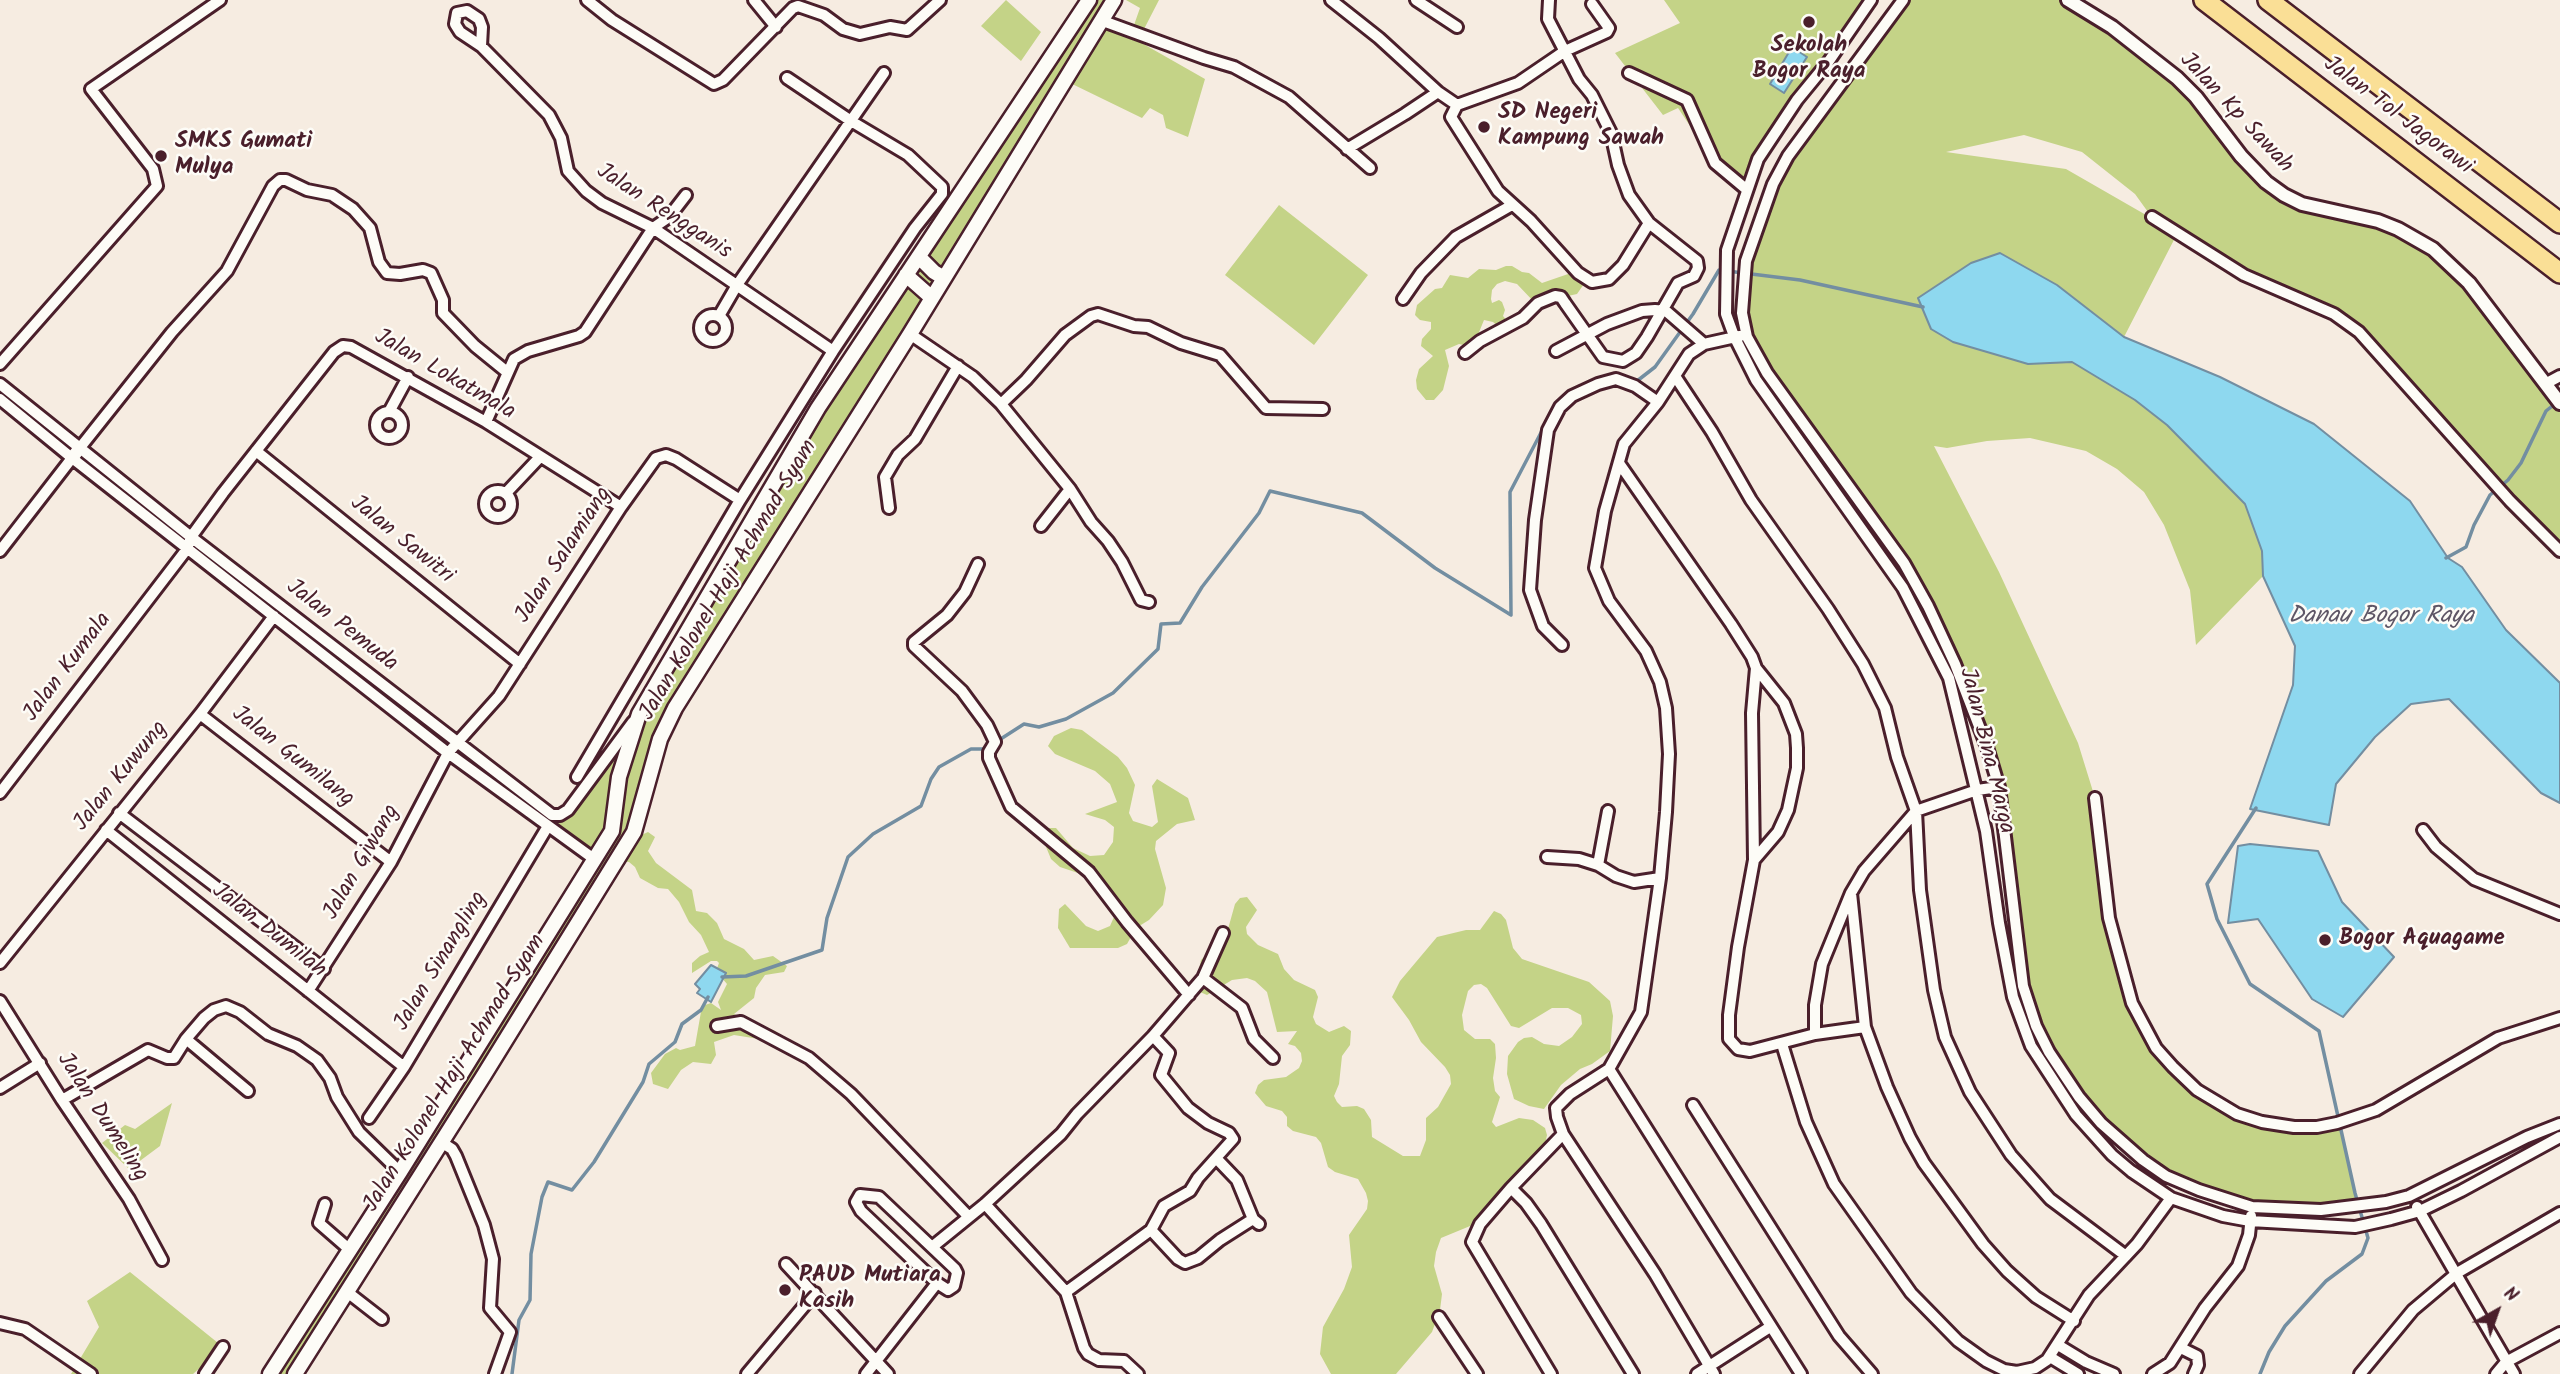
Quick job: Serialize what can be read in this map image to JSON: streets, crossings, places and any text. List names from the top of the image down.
{
  "streets": {
    "highway": ["Jalan Tol Jagorawi"],
    "main road": ["Jalan Kolonel Haji Achmad Syam"],
    "street": [
      "Jalan Kp Sawah",
      "Jalan Rengganis",
      "Jalan Lokatmala",
      "Jalan Sawitri",
      "Jalan Salamiang",
      "Jalan Pemuda",
      "Jalan Kumala",
      "Jalan Bina Marga",
      "Jalan Gumilang",
      "Jalan Kuwung",
      "Jalan Giwang",
      "Jalan Dumilah",
      "Jalan Sinangling",
      "Jalan Dumeling"
    ]
  },
  "crossings": [
    ["Jalan Lokatmala", "Jalan Sawitri"],
    ["Jalan Lokatmala", "Jalan Salamiang"],
    ["Jalan Lokatmala", "Jalan Pemuda"],
    ["Jalan Lokatmala", "Jalan Kumala"],
    ["Jalan Sawitri", "Jalan Salamiang"],
    ["Jalan Salamiang", "Jalan Pemuda"],
    ["Jalan Salamiang", "Jalan Giwang"],
    ["Jalan Kolonel Haji Achmad Syam", "Jalan Pemuda"],
    ["Jalan Pemuda", "Jalan Kuwung"],
    ["Jalan Pemuda", "Jalan Giwang"],
    ["Jalan Pemuda", "Jalan Sinangling"],
    ["Jalan Gumilang", "Jalan Kuwung"],
    ["Jalan Gumilang", "Jalan Giwang"],
    ["Jalan Kuwung", "Jalan Dumilah"],
    ["Jalan Giwang", "Jalan Dumilah"],
    ["Jalan Dumilah", "Jalan Sinangling"]
  ],
  "water": ["Danau Bogor Raya"],
  "places": [
    "Sekolah Bogor Raya",
    "SD Negeri Kampung Sawah",
    "SMKS Gumati Mulya",
    "Bogor Aquagame",
    "PAUD Mutiara Kasih"
  ],
  "north": "top right"
}
